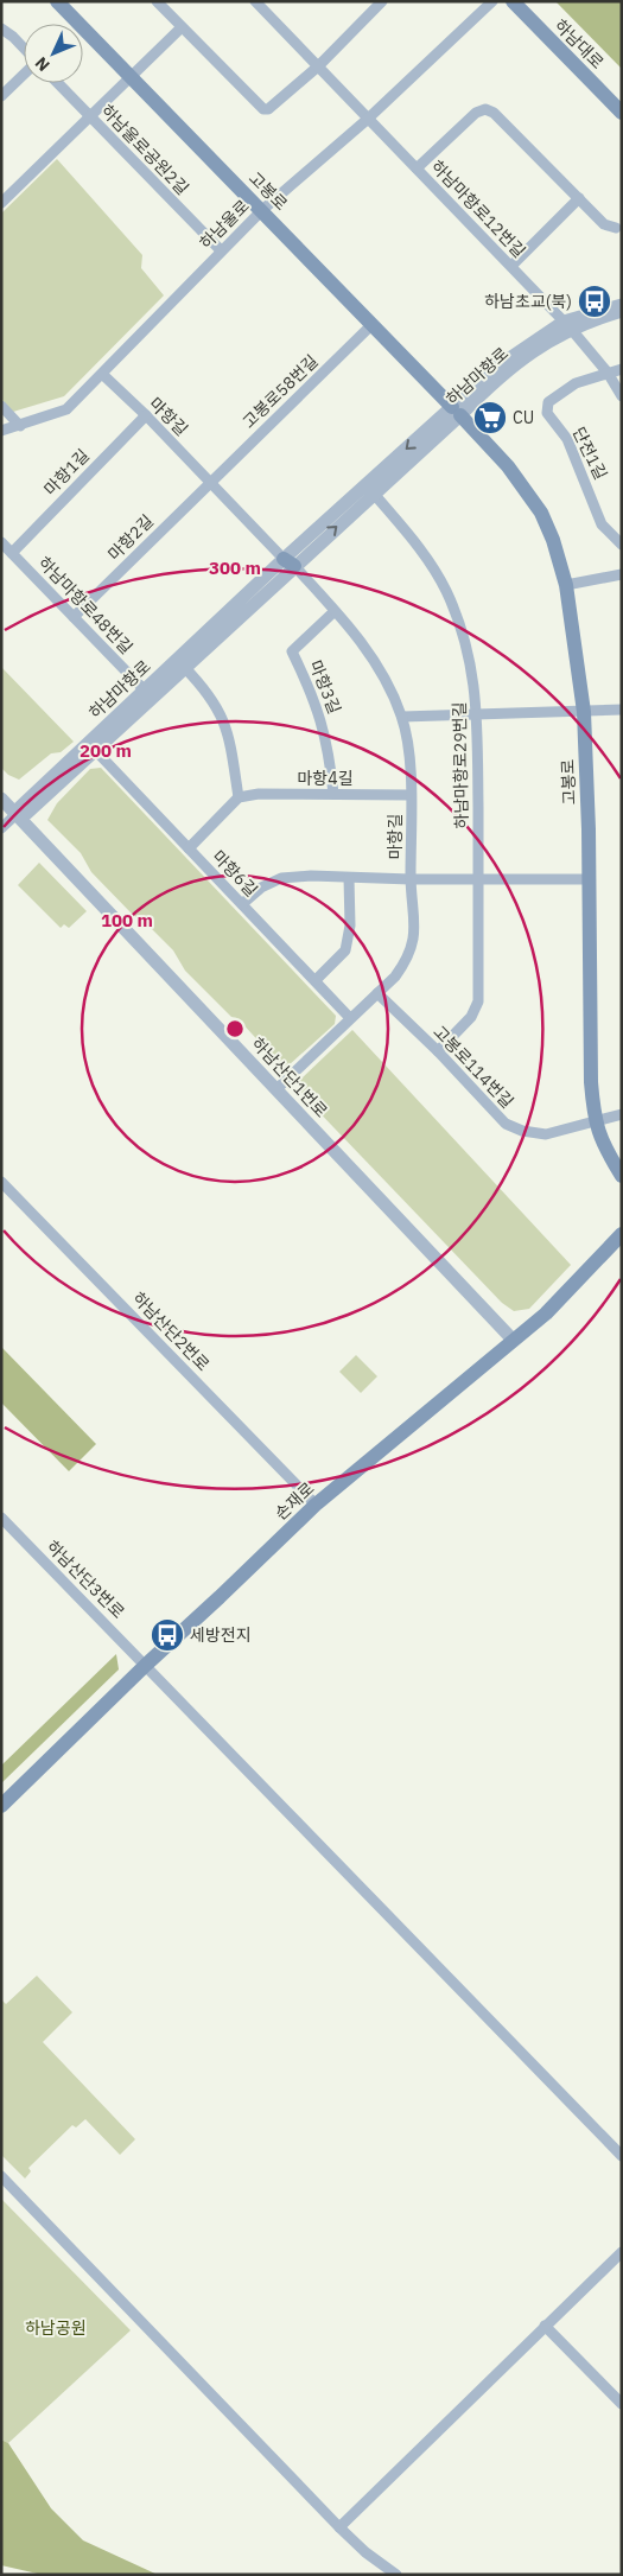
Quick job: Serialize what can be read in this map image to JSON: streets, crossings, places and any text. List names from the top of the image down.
{
  "streets": {
    "main road": ["하남대로", "고봉로", "손재로"],
    "street": [
      "하남울로공원2길",
      "하남마항로12번길",
      "하남울로",
      "하남마항로",
      "고봉로58번길",
      "마항길",
      "단전1길",
      "마항1길",
      "마항2길",
      "하남마항로48번길",
      "마항3길",
      "하남마항로29번길",
      "마항4길",
      "마항6길",
      "고봉로114번길",
      "하남산단1번로",
      "하남산단2번로",
      "하남산단3번로"
    ]
  },
  "crossings": [
    ["하남울로공원2길", "하남울로"],
    ["고봉로", "하남울로"],
    ["고봉로", "하남마항로"],
    ["고봉로", "고봉로58번길"],
    ["고봉로", "고봉로114번길"],
    ["하남마항로12번길", "하남울로"],
    ["하남마항로12번길", "하남마항로"],
    ["하남마항로12번길", "단전1길"],
    ["하남울로", "마항길"],
    ["하남마항로", "마항길"],
    ["하남마항로", "하남마항로48번길"],
    ["하남마항로", "하남마항로29번길"],
    ["하남마항로", "마항6길"],
    ["하남마항로", "하남산단1번로"],
    ["고봉로58번길", "마항길"],
    ["고봉로58번길", "마항2길"],
    ["마항길", "마항1길"],
    ["마항길", "마항2길"],
    ["마항길", "마항3길"],
    ["마항길", "마항4길"],
    ["마항길", "마항6길"],
    ["마항길", "고봉로114번길"],
    ["마항길", "하남산단1번로"],
    ["마항1길", "하남마항로48번길"],
    ["마항2길", "하남마항로48번길"],
    ["마항3길", "마항4길"],
    ["하남마항로29번길", "고봉로114번길"],
    ["하남산단1번로", "손재로"],
    ["하남산단2번로", "손재로"],
    ["손재로", "하남산단3번로"]
  ],
  "parks": ["하남공원"],
  "places": {
    "bus stop": ["하남초교(북)", "세방전지"],
    "supermarket": ["CU"]
  },
  "north": "bottom left",
  "rings": ["300 m", "200 m", "100 m"]
}
